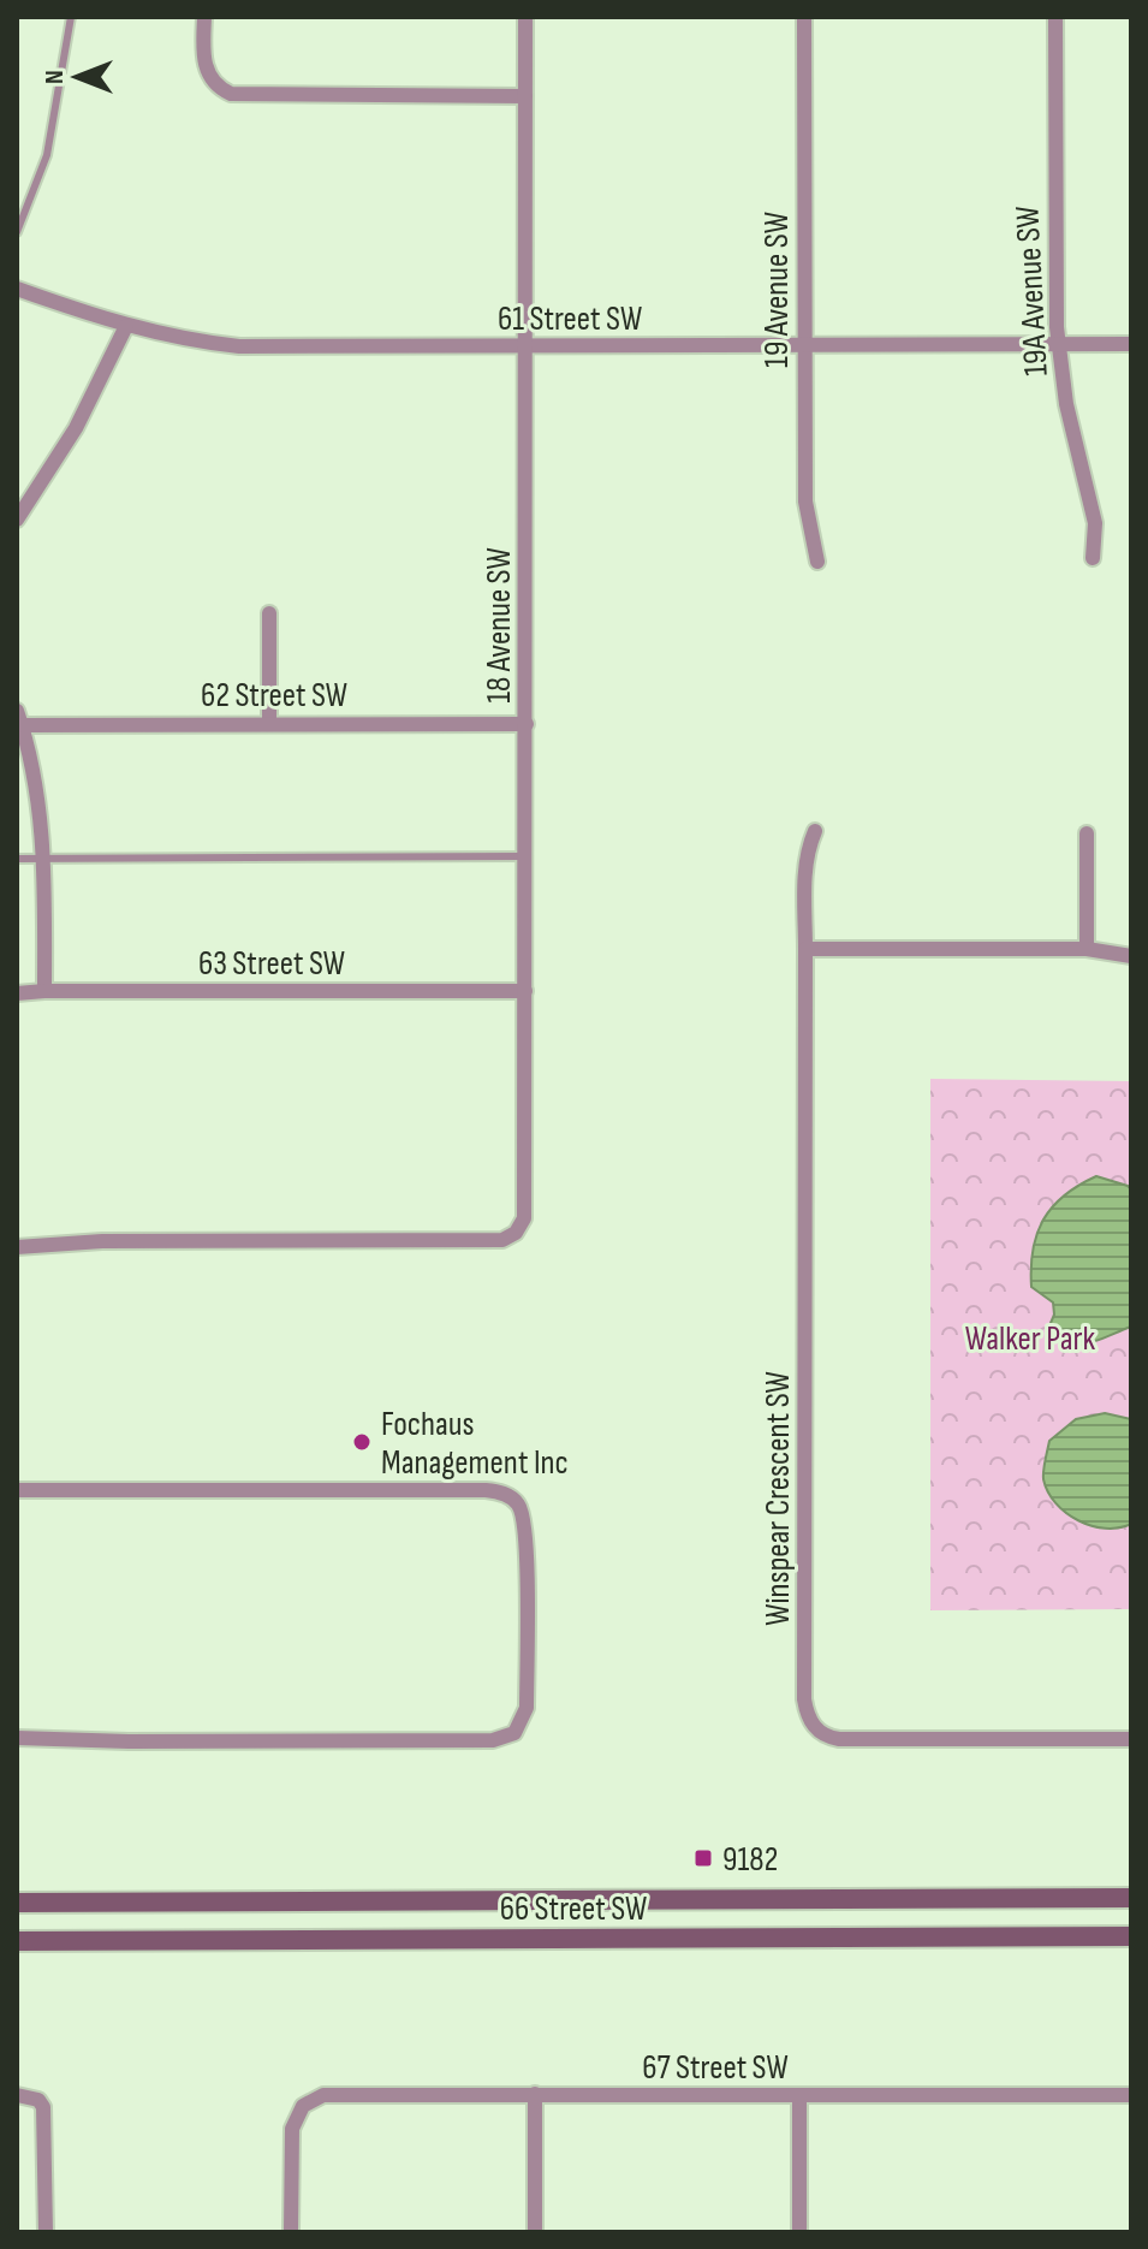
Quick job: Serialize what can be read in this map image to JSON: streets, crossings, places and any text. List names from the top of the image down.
{
  "streets": {
    "main road": ["66 Street SW"],
    "street": [
      "19 Avenue SW",
      "19A Avenue SW",
      "61 Street SW",
      "18 Avenue SW",
      "62 Street SW",
      "63 Street SW",
      "Winspear Crescent SW",
      "67 Street SW"
    ]
  },
  "crossings": [
    ["19 Avenue SW", "61 Street SW"],
    ["19A Avenue SW", "61 Street SW"],
    ["61 Street SW", "18 Avenue SW"],
    ["18 Avenue SW", "62 Street SW"],
    ["18 Avenue SW", "63 Street SW"]
  ],
  "parks": ["Walker Park"],
  "places": {
    "other": ["Fochaus Management Inc"],
    "transit": ["9182"]
  },
  "north": "left"
}
